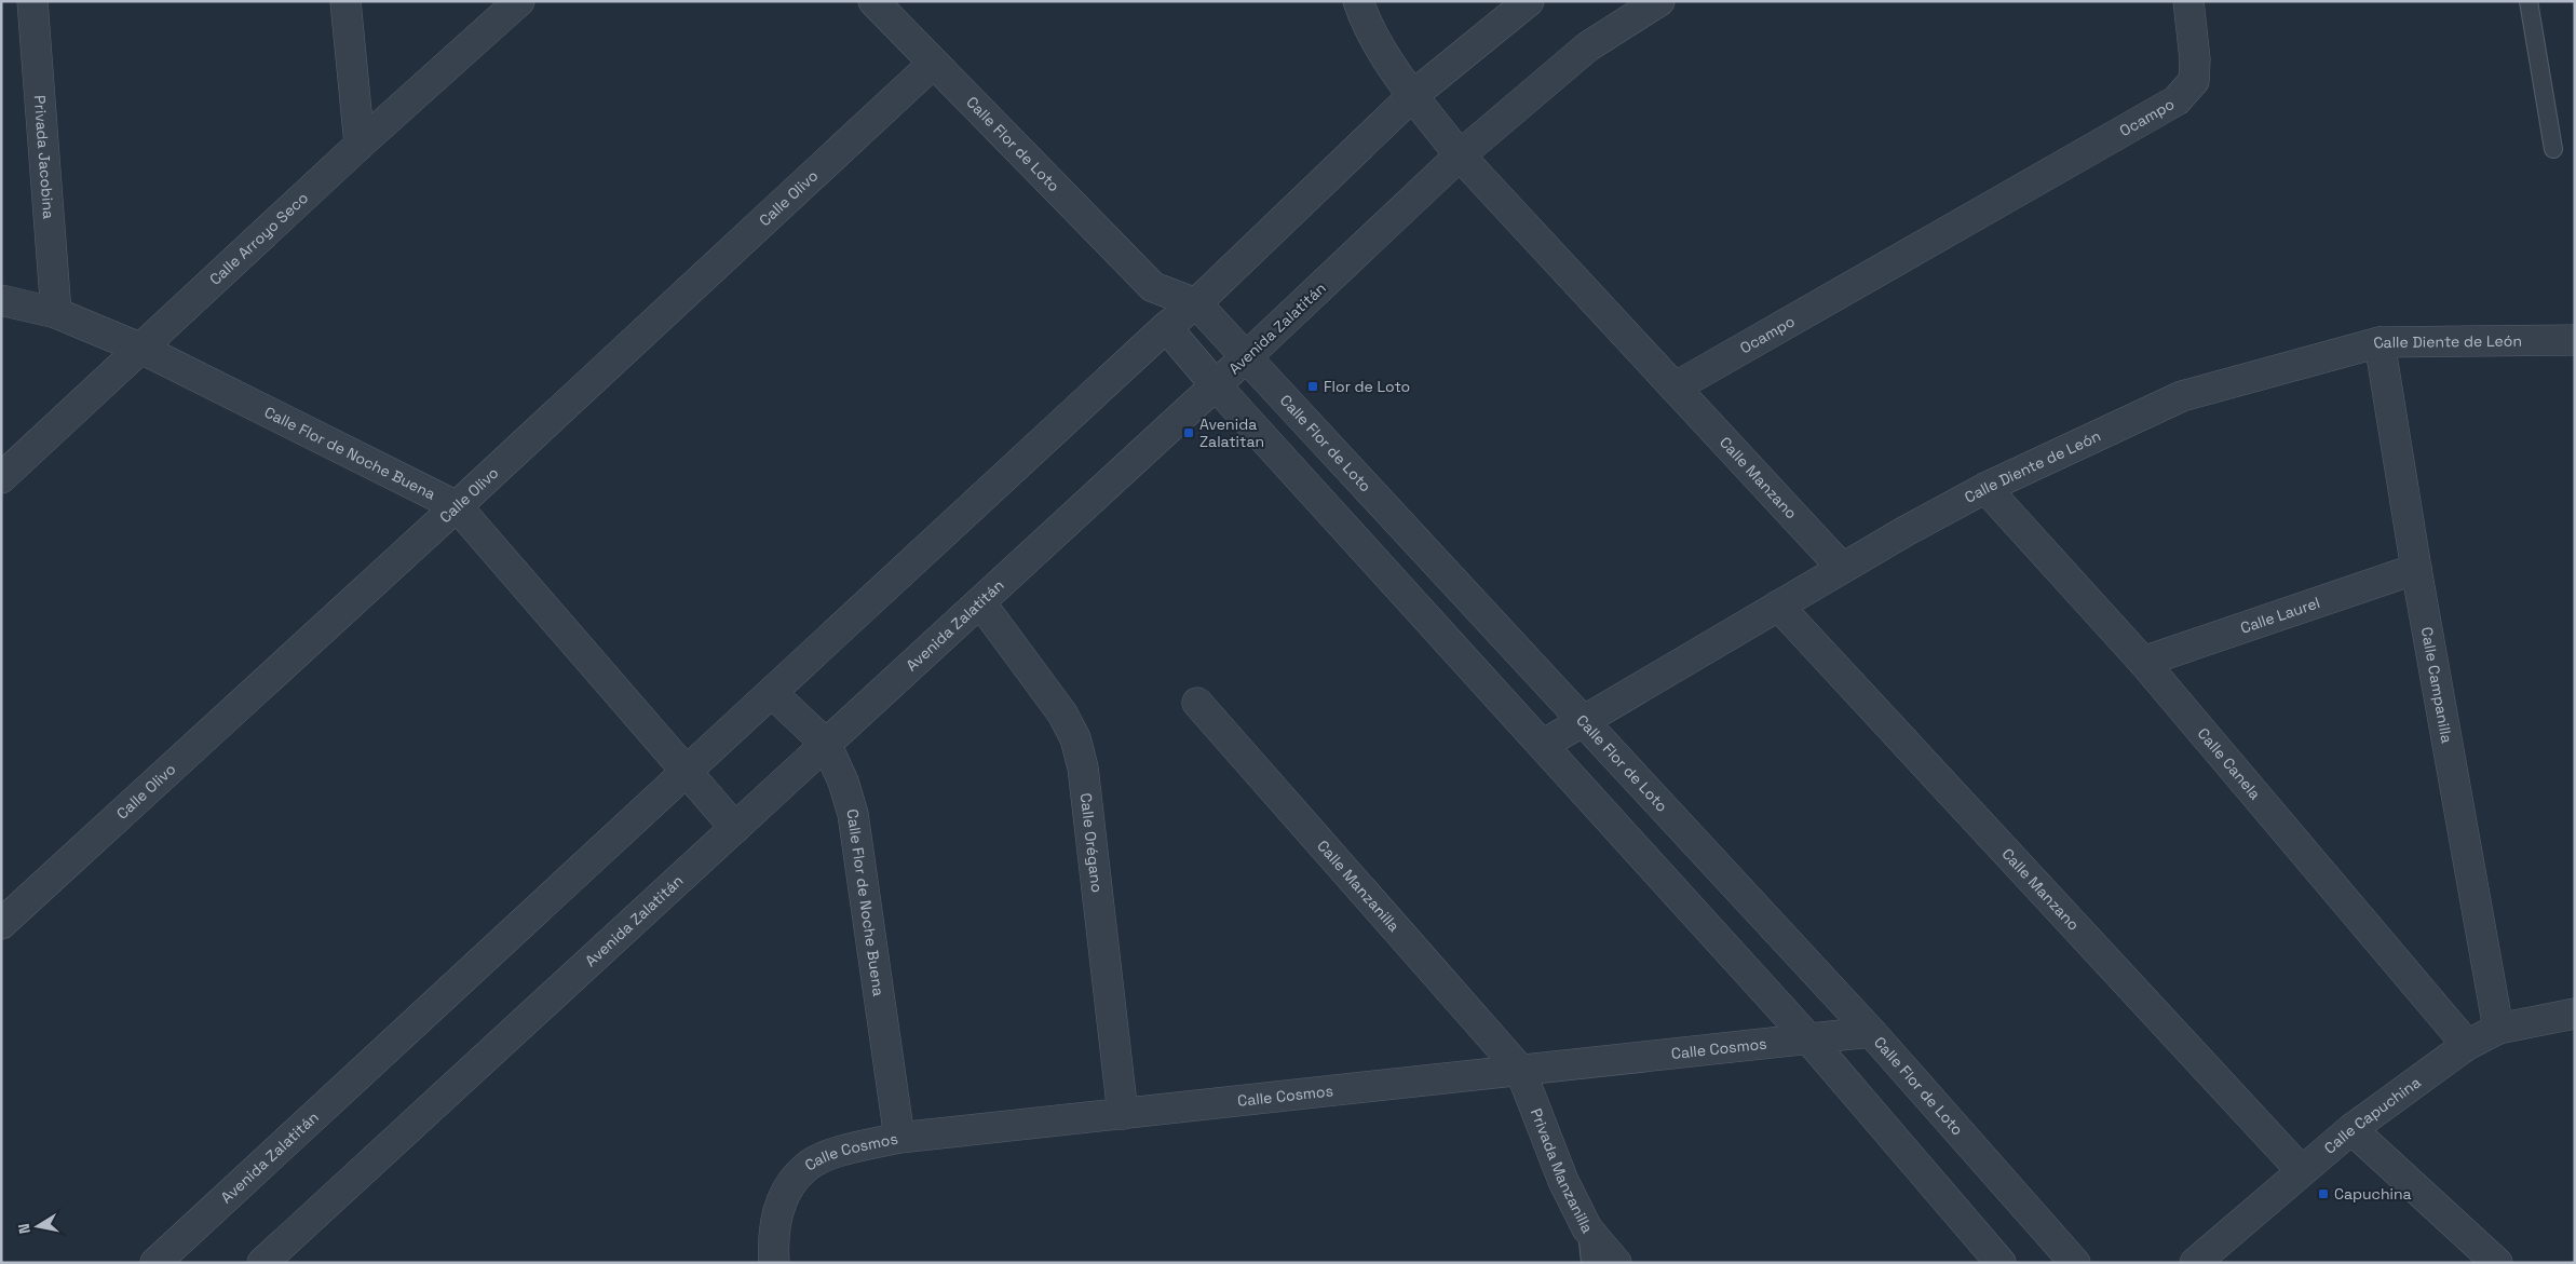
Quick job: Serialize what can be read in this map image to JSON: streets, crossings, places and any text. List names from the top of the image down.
{
  "streets": {
    "street": [
      "Ocampo",
      "Calle Flor de Loto",
      "Privada Jacobina",
      "Calle Olivo",
      "Calle Arroyo Seco",
      "Avenida Zalatitán",
      "Calle Diente de León",
      "Calle Flor de Noche Buena",
      "Calle Manzano",
      "Calle Laurel",
      "Calle Campanilla",
      "Calle Canela",
      "Calle Orégano",
      "Calle Manzanilla",
      "Calle Cosmos",
      "Calle Capuchina",
      "Privada Manzanilla"
    ]
  },
  "crossings": [
    ["Ocampo", "Calle Manzano"],
    ["Calle Flor de Loto", "Calle Olivo"],
    ["Calle Flor de Loto", "Avenida Zalatitán"],
    ["Calle Flor de Loto", "Calle Diente de León"],
    ["Calle Flor de Loto", "Calle Cosmos"],
    ["Privada Jacobina", "Calle Flor de Noche Buena"],
    ["Calle Olivo", "Calle Flor de Noche Buena"],
    ["Calle Arroyo Seco", "Calle Flor de Noche Buena"],
    ["Avenida Zalatitán", "Calle Flor de Noche Buena"],
    ["Avenida Zalatitán", "Calle Orégano"],
    ["Calle Diente de León", "Calle Manzano"],
    ["Calle Diente de León", "Calle Campanilla"],
    ["Calle Diente de León", "Calle Canela"],
    ["Calle Flor de Noche Buena", "Calle Cosmos"],
    ["Calle Manzano", "Calle Capuchina"],
    ["Calle Laurel", "Calle Campanilla"],
    ["Calle Laurel", "Calle Canela"],
    ["Calle Campanilla", "Calle Capuchina"],
    ["Calle Canela", "Calle Capuchina"],
    ["Calle Orégano", "Calle Cosmos"],
    ["Calle Manzanilla", "Calle Cosmos"],
    ["Calle Manzanilla", "Privada Manzanilla"],
    ["Calle Cosmos", "Privada Manzanilla"]
  ],
  "places": {
    "transit": ["Flor de Loto", "Avenida Zalatitan", "Capuchina"]
  },
  "north": "left"
}
